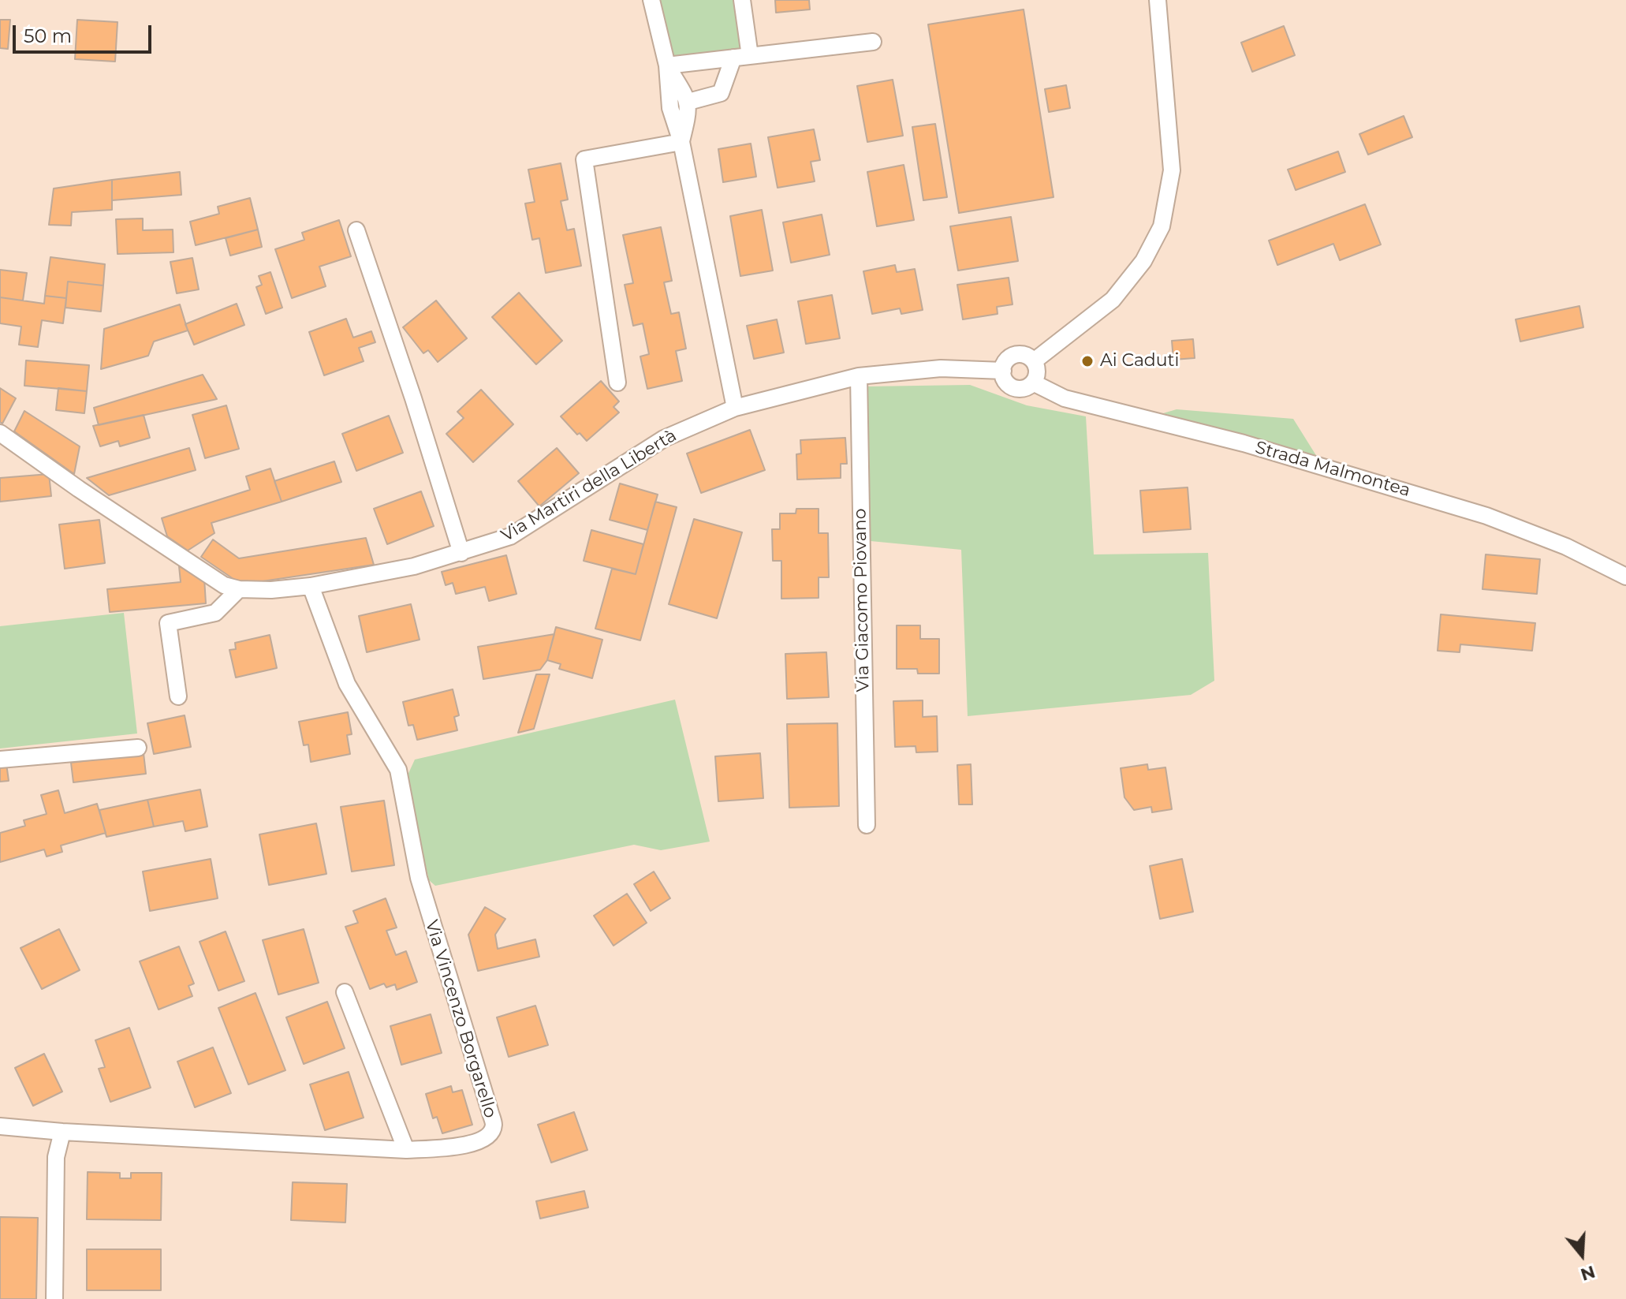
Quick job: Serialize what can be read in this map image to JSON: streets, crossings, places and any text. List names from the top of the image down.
{
  "streets": {
    "street": [
      "Strada Malmontea",
      "Via Martiri della Libertà",
      "Via Giacomo Piovano",
      "Via Vincenzo Borgarello"
    ]
  },
  "crossings": [
    ["Strada Malmontea", "Via Martiri della Libertà"],
    ["Via Martiri della Libertà", "Via Giacomo Piovano"],
    ["Via Martiri della Libertà", "Via Vincenzo Borgarello"]
  ],
  "places": ["Ai Caduti"],
  "scale_bar": "50 m",
  "north": "bottom"
}
